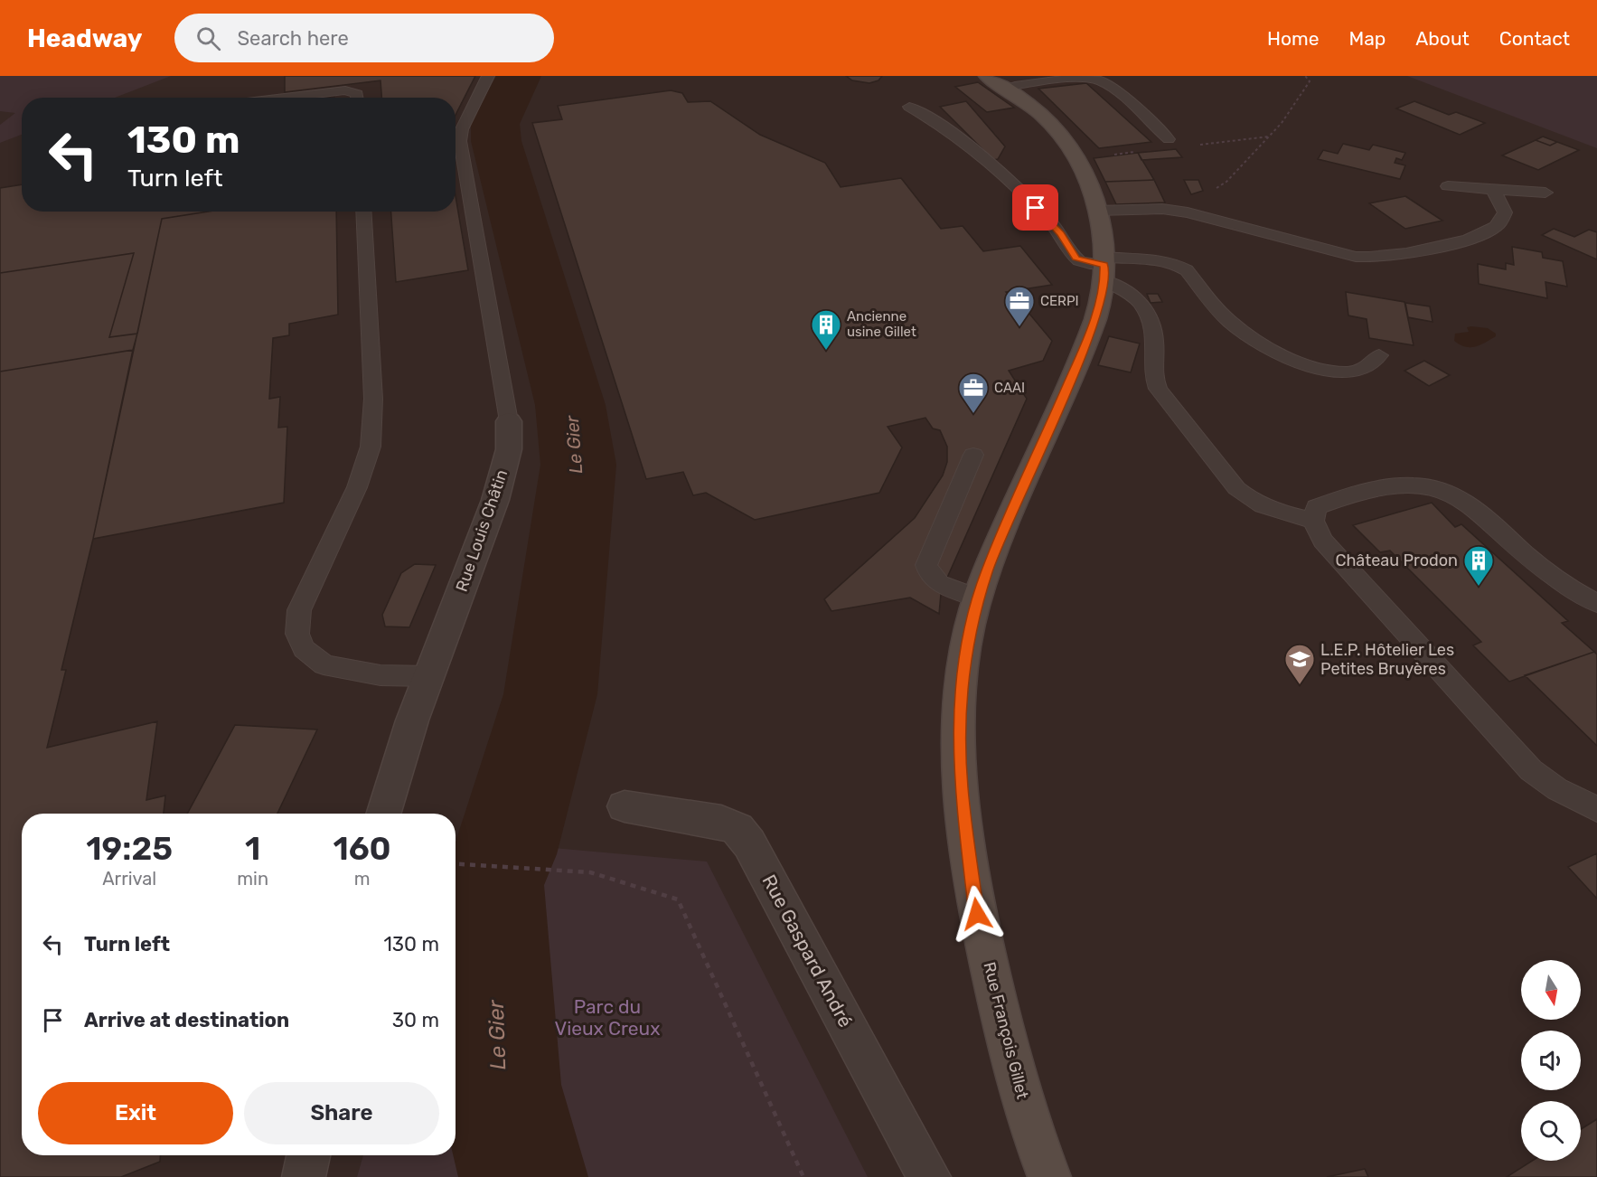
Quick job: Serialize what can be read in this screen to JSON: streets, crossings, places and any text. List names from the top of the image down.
{
  "streets": {
    "main road": ["Rue François Gillet"],
    "street": ["Rue Louis Châtin", "Rue Gaspard André"]
  },
  "water": ["Le Gier"],
  "parks": ["Parc du Vieux Creux"],
  "places": {
    "office": ["CERPI", "CAAI"],
    "building": ["Ancienne usine Gillet", "Château Prodon"],
    "school or university": ["L.E.P. Hôtelier Les Petites Bruyères"]
  },
  "north": "bottom",
  "page": {
    "header": "Headway",
    "search": "Search here",
    "nav": [
      "Home",
      "Map",
      "About",
      "Contact"
    ],
    "turn": ["130 m", "Turn left"],
    "eta": [
      "19:25",
      "Arrival",
      "1",
      "min",
      "160",
      "m"
    ],
    "list": [
      {
        "name": "Turn left",
        "value": "130 m"
      },
      {
        "name": "Arrive at destination",
        "value": "30 m"
      }
    ],
    "buttons": ["Exit", "Share"]
  }
}
